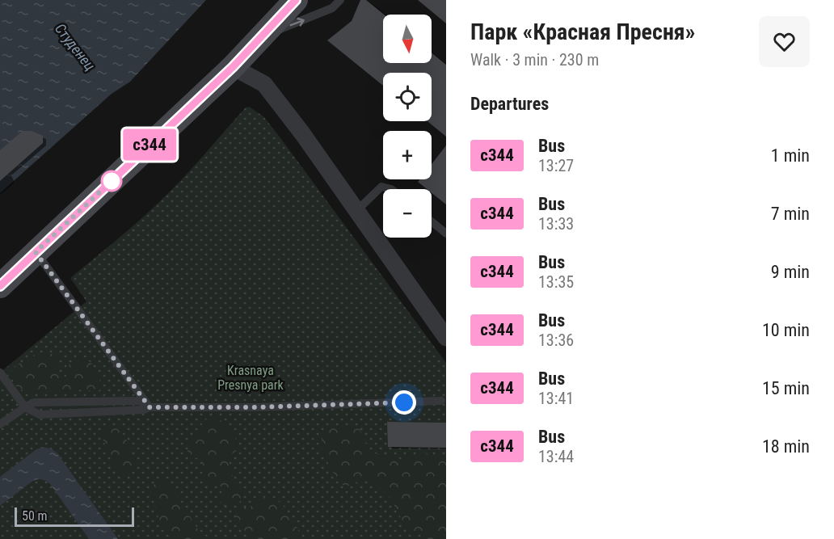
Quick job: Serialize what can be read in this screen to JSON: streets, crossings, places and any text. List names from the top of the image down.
{
  "water": ["Студенец"],
  "parks": ["Krasnaya Presnya park"],
  "lines": ["bus line с344"],
  "scale_bar": "50 m",
  "north": "bottom",
  "page": {
    "on_map": "с344",
    "heading": [
      ["Парк «Красная Пресня»", "Walk · 3 min · 230 m"],
      "Departures"
    ],
    "map_buttons": ["+", "−"],
    "list": [
      {
        "mark": "с344",
        "name": "Bus",
        "note": "13:27",
        "value": "1 min"
      },
      {
        "mark": "с344",
        "name": "Bus",
        "note": "13:33",
        "value": "7 min"
      },
      {
        "mark": "с344",
        "name": "Bus",
        "note": "13:35",
        "value": "9 min"
      },
      {
        "mark": "с344",
        "name": "Bus",
        "note": "13:36",
        "value": "10 min"
      },
      {
        "mark": "с344",
        "name": "Bus",
        "note": "13:41",
        "value": "15 min"
      },
      {
        "mark": "с344",
        "name": "Bus",
        "note": "13:44",
        "value": "18 min"
      }
    ],
    "scale": "50 m"
  }
}
